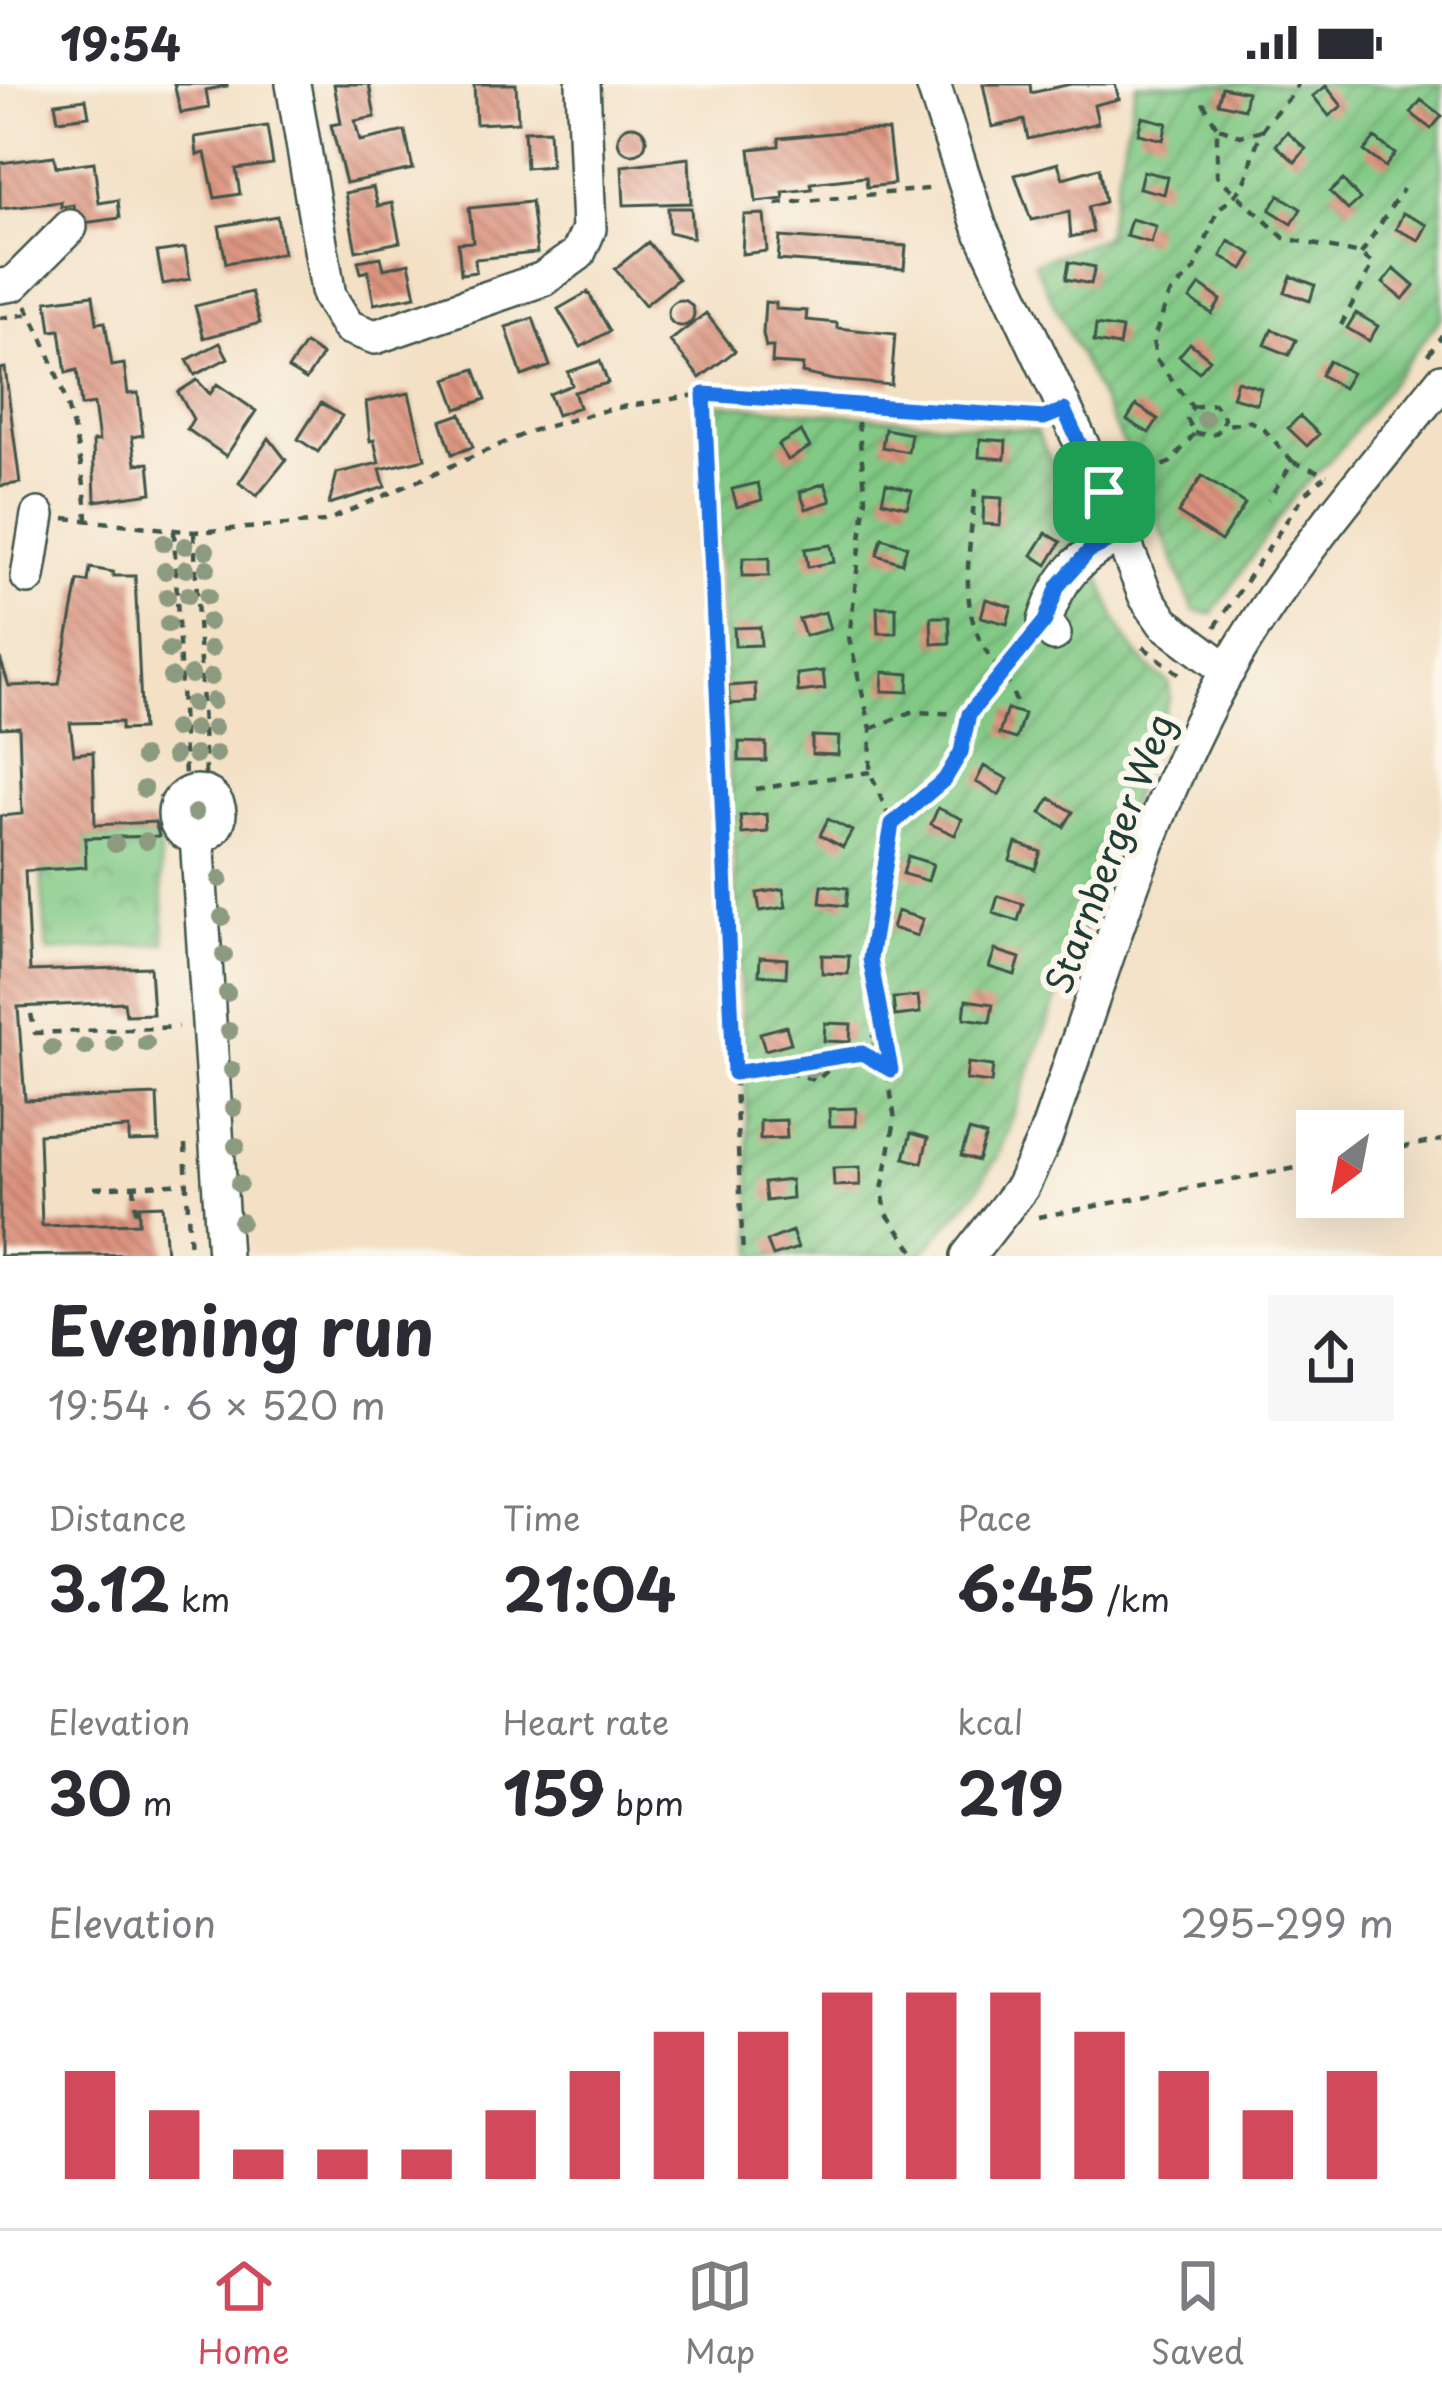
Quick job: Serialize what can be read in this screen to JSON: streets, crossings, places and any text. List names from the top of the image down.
{
  "streets": {
    "street": ["Starnberger Weg"]
  },
  "north": "bottom left",
  "page": {
    "status": "19:54",
    "heading": ["Evening run", "19:54 · 6 × 520 m"],
    "stats": [
      ["Distance", "3.12 km"],
      ["Time", "21:04"],
      ["Pace", "6:45 /km"],
      ["Elevation", "30 m"],
      ["Heart rate", "159 bpm"],
      ["kcal", "219"]
    ],
    "chart": ["Elevation", "295–299 m"],
    "tabs": ["Home", "Map", "Saved"]
  }
}
